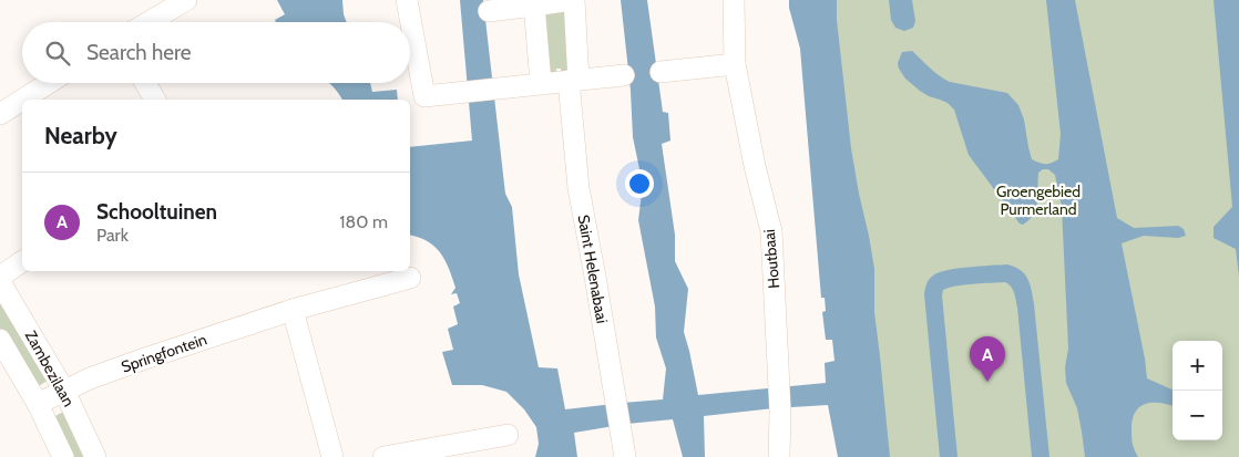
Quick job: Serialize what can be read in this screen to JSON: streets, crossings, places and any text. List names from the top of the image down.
{
  "streets": {
    "street": [
      "Houtbaai",
      "Saint Helenabaai",
      "Springfontein",
      "Zambezilaan"
    ]
  },
  "crossings": [
    ["Springfontein", "Zambezilaan"]
  ],
  "parks": ["Groengebied Purmerland"],
  "page": {
    "search": "Search here",
    "heading": "Nearby",
    "list": [
      {
        "mark": "A",
        "name": "Schooltuinen",
        "note": "Park",
        "value": "180 m"
      }
    ],
    "pins": "A",
    "map_buttons": ["+", "−"]
  }
}
